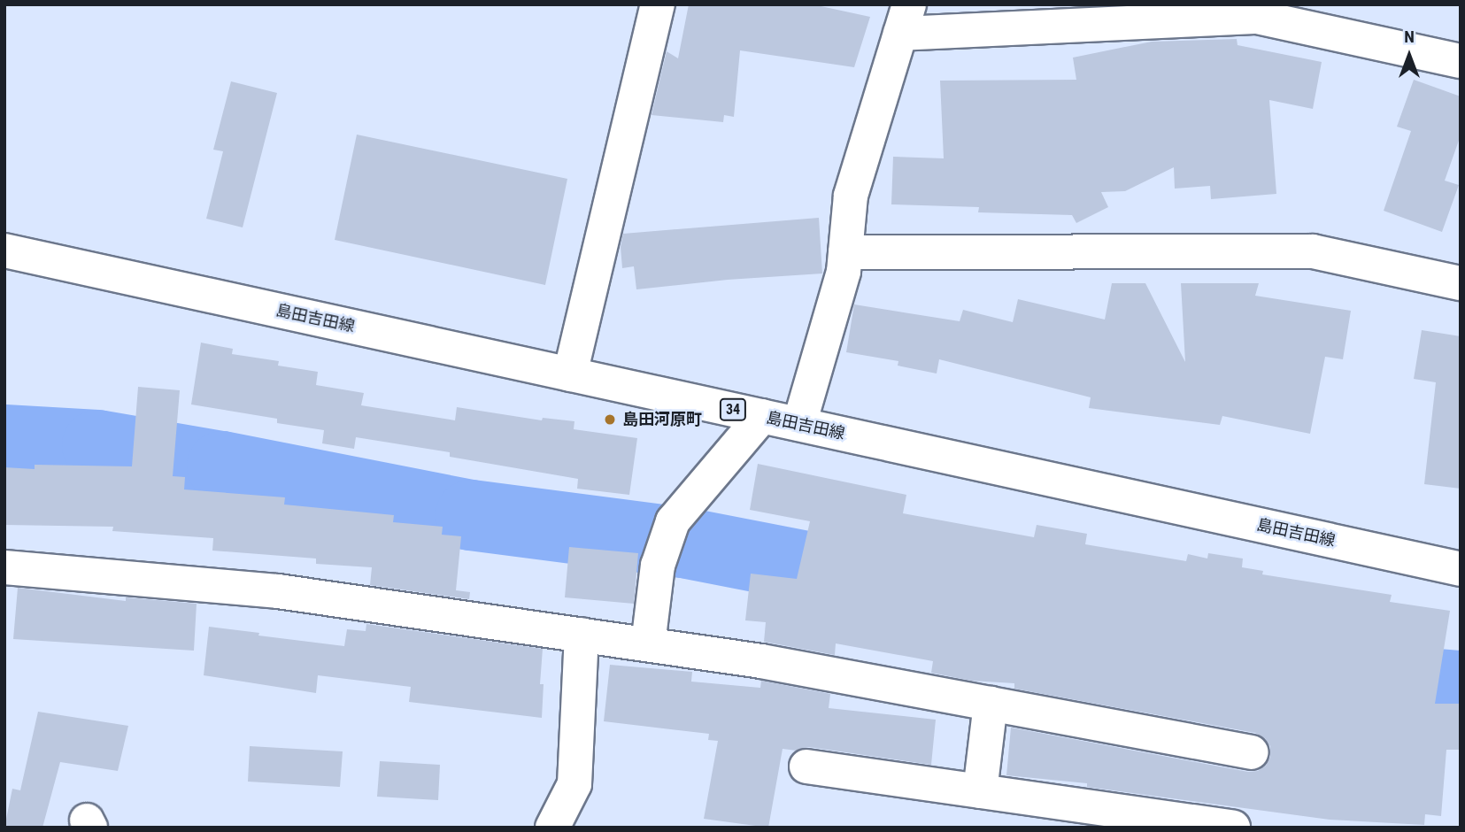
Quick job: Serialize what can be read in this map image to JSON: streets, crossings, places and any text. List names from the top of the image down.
{
  "streets": {
    "street": ["島田吉田線", "34"]
  },
  "places": ["島田河原町"],
  "north": "top"
}
